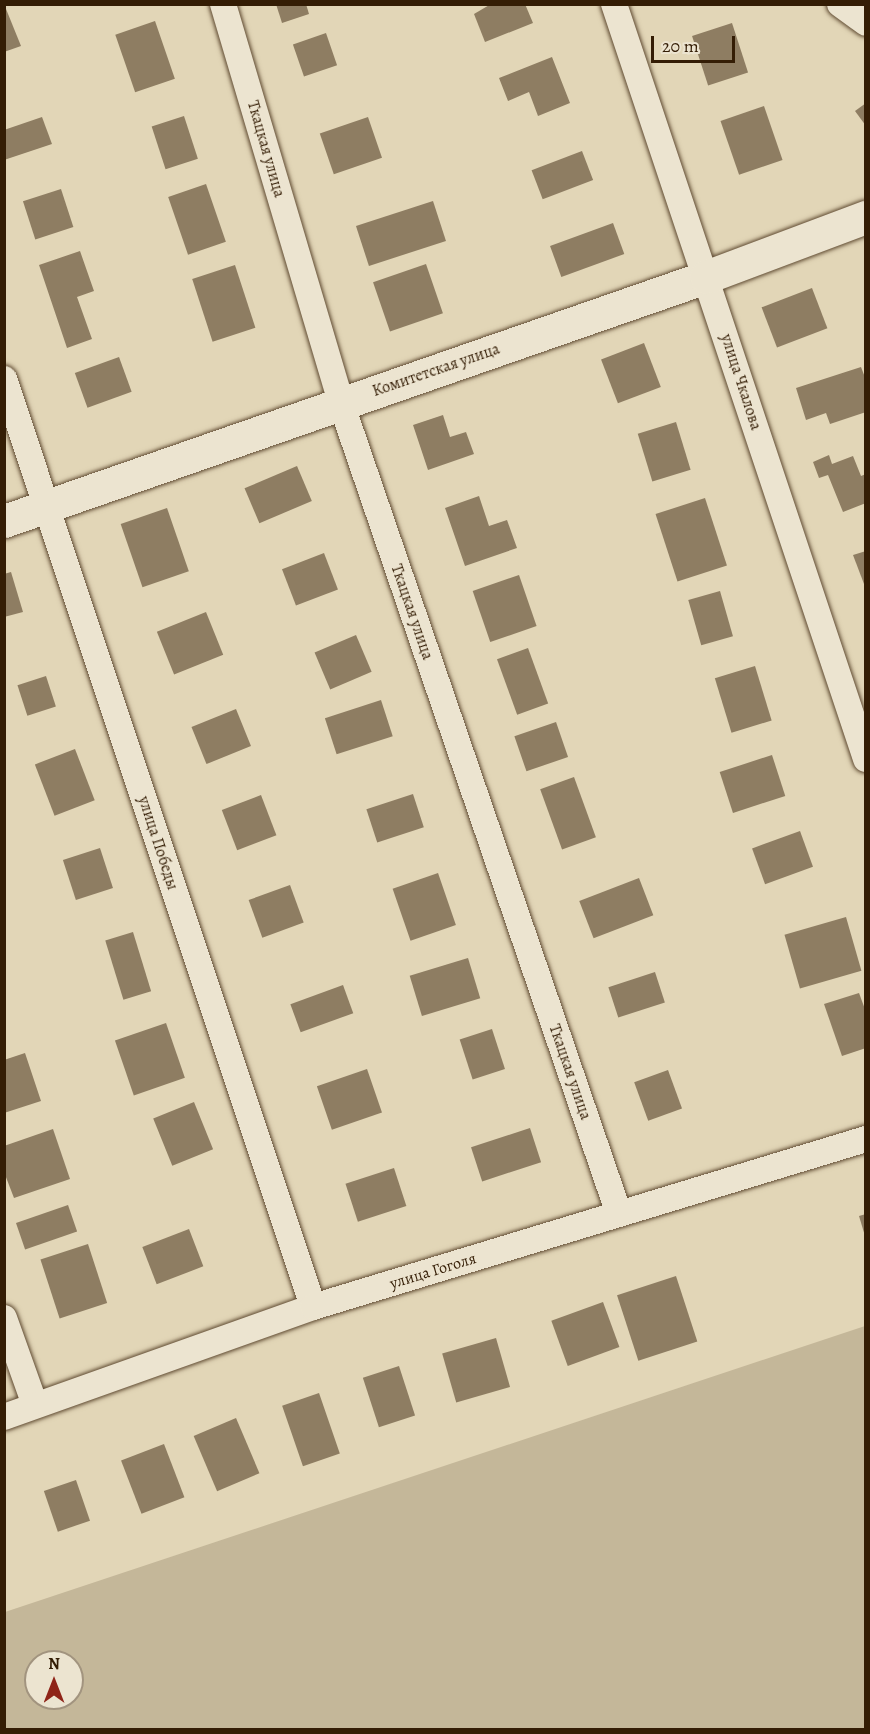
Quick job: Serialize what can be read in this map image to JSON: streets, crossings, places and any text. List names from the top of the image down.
{
  "streets": {
    "street": [
      "Ткацкая улица",
      "Комитетская улица",
      "улица Чкалова",
      "улица Победы",
      "улица Гоголя"
    ]
  },
  "crossings": [
    ["Ткацкая улица", "Комитетская улица"],
    ["Ткацкая улица", "улица Гоголя"],
    ["Комитетская улица", "улица Чкалова"],
    ["Комитетская улица", "улица Победы"],
    ["улица Победы", "улица Гоголя"]
  ],
  "scale_bar": "20 m",
  "north": "top"
}
